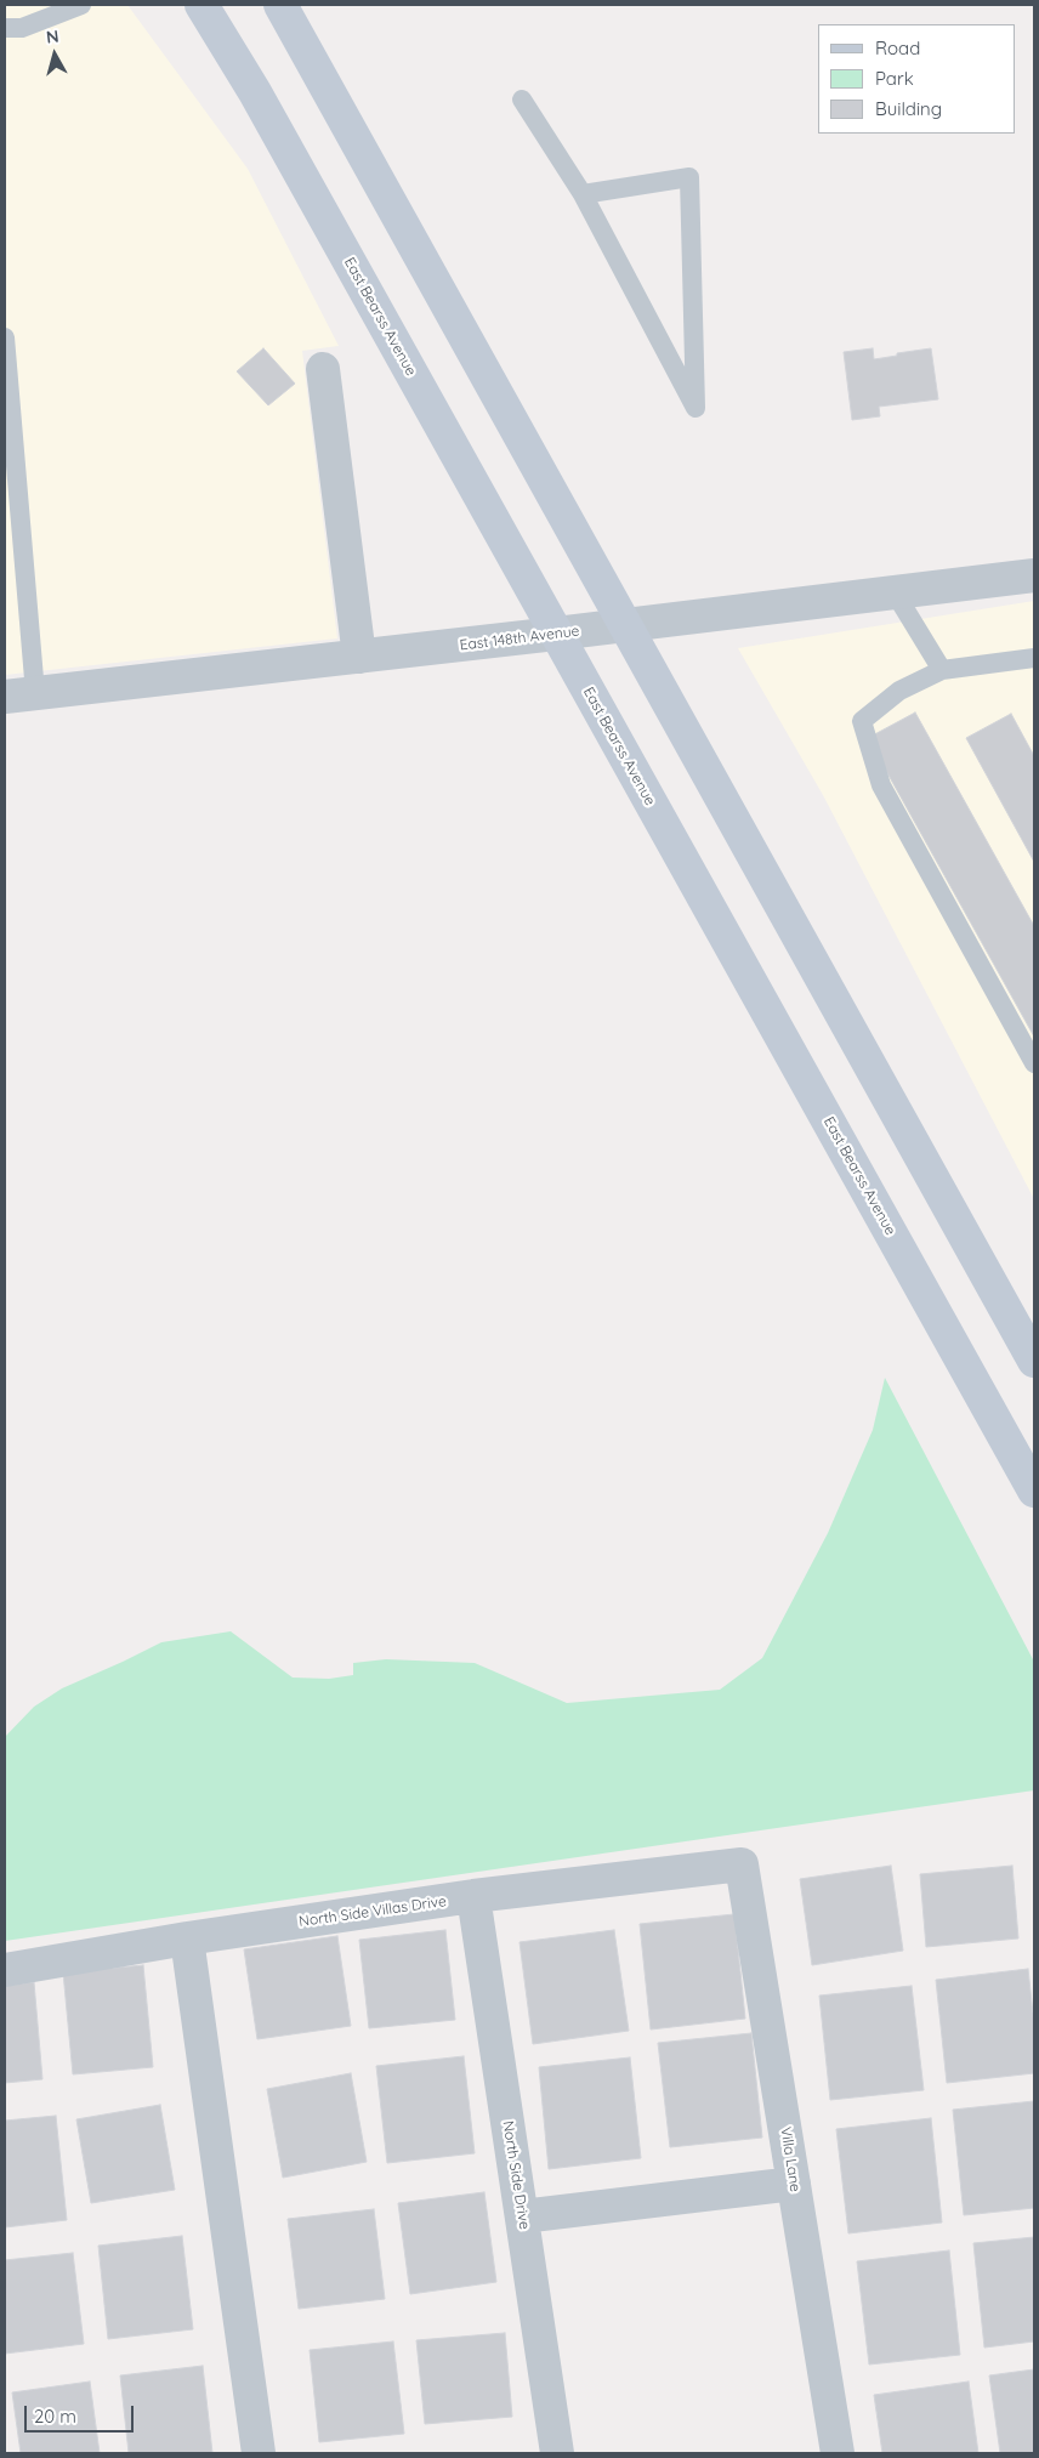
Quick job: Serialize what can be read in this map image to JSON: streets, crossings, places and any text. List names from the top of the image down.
{
  "streets": {
    "main road": ["East Bearss Avenue"],
    "street": [
      "East 148th Avenue",
      "North Side Villas Drive",
      "Villa Lane",
      "North Side Drive"
    ]
  },
  "crossings": [
    ["East Bearss Avenue", "East 148th Avenue"],
    ["North Side Villas Drive", "Villa Lane"],
    ["North Side Villas Drive", "North Side Drive"]
  ],
  "legend": ["Road", "Park", "Building"],
  "scale_bar": "20 m",
  "north": "top"
}
